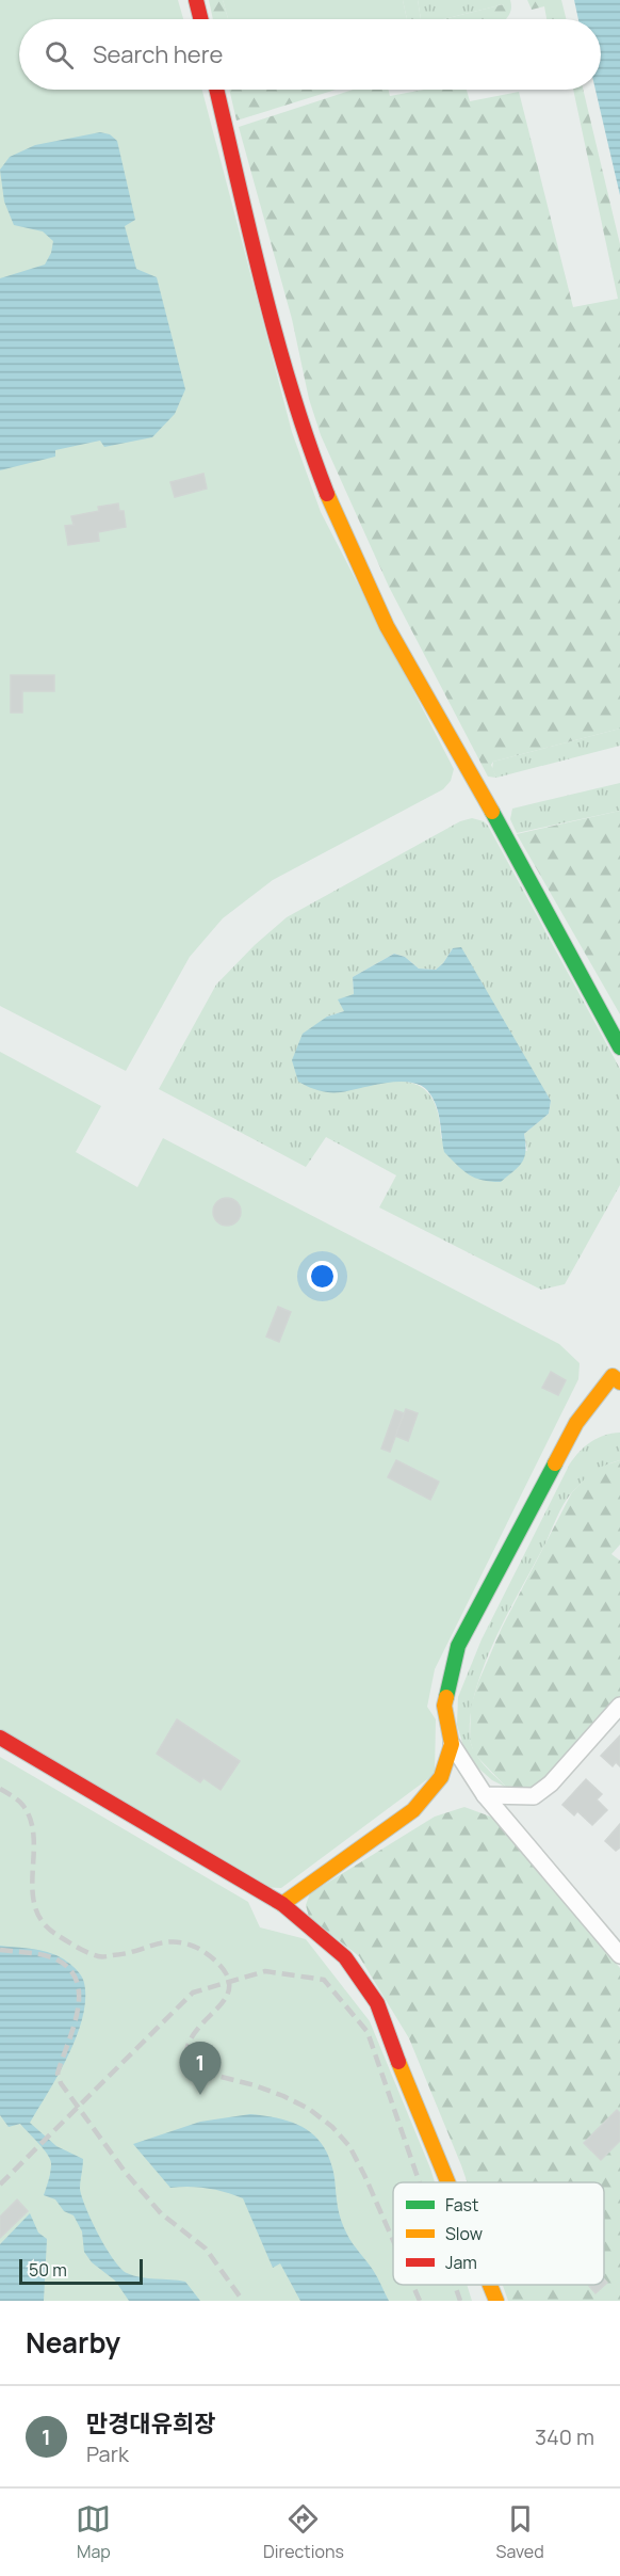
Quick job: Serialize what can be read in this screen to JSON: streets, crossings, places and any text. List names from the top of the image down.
{
  "legend": ["Fast", "Slow", "Jam"],
  "scale_bar": "50 m",
  "page": {
    "search": "Search here",
    "pins": "1",
    "scale": "50 m",
    "heading": "Nearby",
    "list": [
      {
        "mark": "1",
        "name": "만경대유희장",
        "note": "Park",
        "value": "340 m"
      }
    ],
    "nav": ["Map", "Directions", "Saved"]
  }
}
